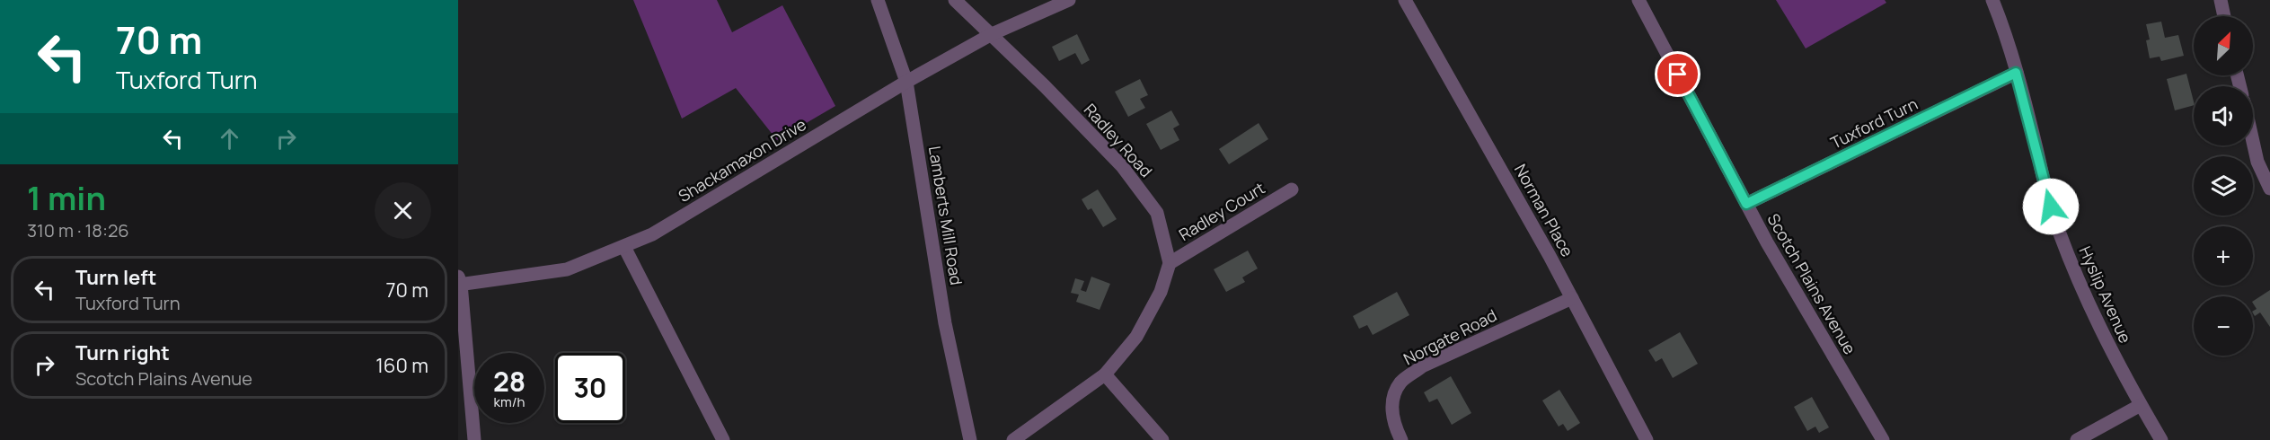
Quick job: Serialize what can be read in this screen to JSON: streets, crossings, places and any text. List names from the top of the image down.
{
  "streets": {
    "street": [
      "Tuxford Turn",
      "Radley Road",
      "Shackamaxon Drive",
      "Norman Place",
      "Radley Court",
      "Lamberts Mill Road",
      "Scotch Plains Avenue",
      "Hyslip Avenue",
      "Norgate Road"
    ]
  },
  "crossings": [
    ["Tuxford Turn", "Scotch Plains Avenue"],
    ["Tuxford Turn", "Hyslip Avenue"],
    ["Radley Road", "Shackamaxon Drive"],
    ["Radley Road", "Radley Court"],
    ["Shackamaxon Drive", "Lamberts Mill Road"],
    ["Norman Place", "Norgate Road"]
  ],
  "north": "top right",
  "page": {
    "turn": ["70 m", "Tuxford Turn"],
    "map_buttons": ["+", "−"],
    "heading": ["1 min", "310 m · 18:26"],
    "list": [
      {
        "name": "Turn left",
        "note": "Tuxford Turn",
        "value": "70 m"
      },
      {
        "name": "Turn right",
        "note": "Scotch Plains Avenue",
        "value": "160 m"
      }
    ],
    "speed": "28 km/h",
    "limit": "30"
  }
}
